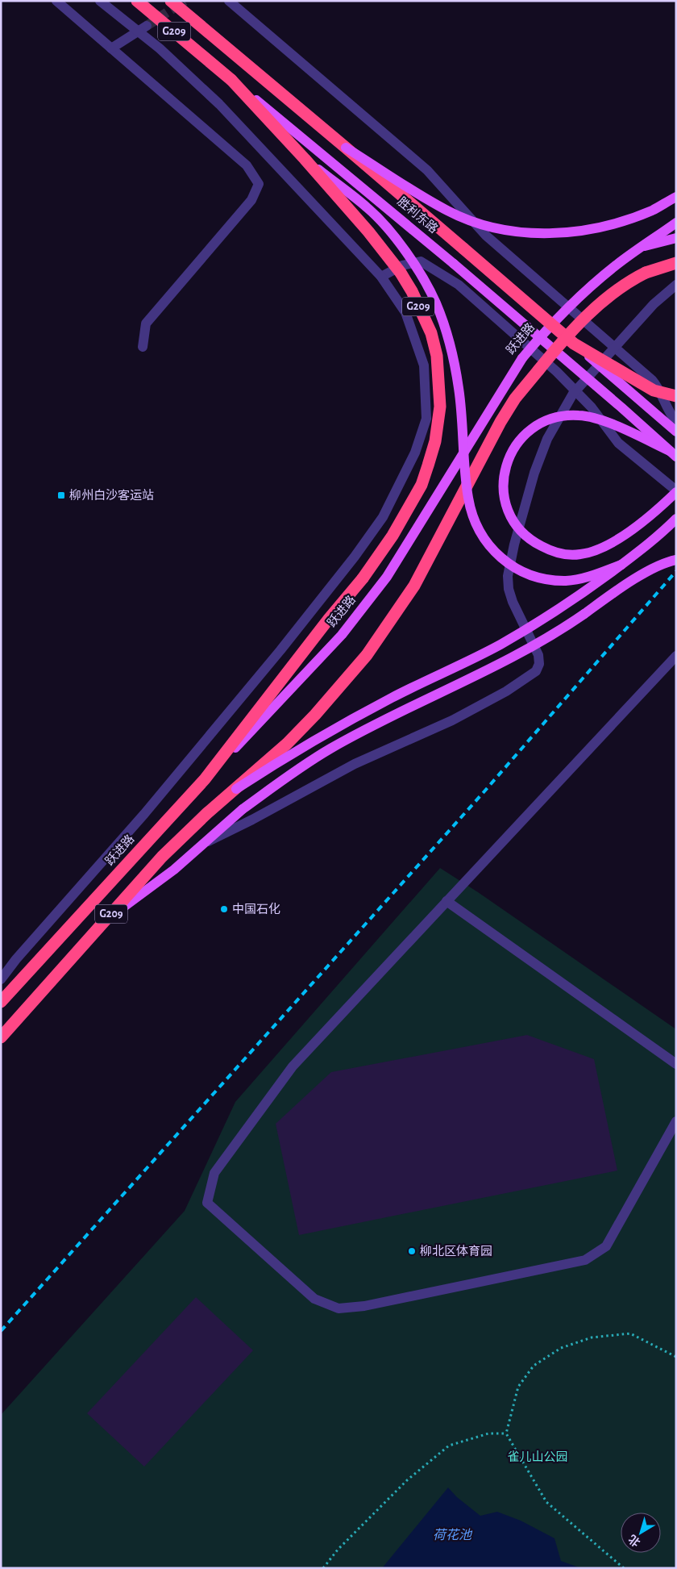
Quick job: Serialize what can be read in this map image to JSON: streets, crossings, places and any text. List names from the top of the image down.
{
  "streets": {
    "highway": ["G209", "胜利东路", "跃进路"]
  },
  "crossings": [
    ["G209", "胜利东路"],
    ["G209", "跃进路"]
  ],
  "water": ["荷花池"],
  "parks": ["雀儿山公园"],
  "places": {
    "transit": ["柳州白沙客运站"],
    "other": ["中国石化", "柳北区体育园"]
  },
  "north": "bottom left"
}
